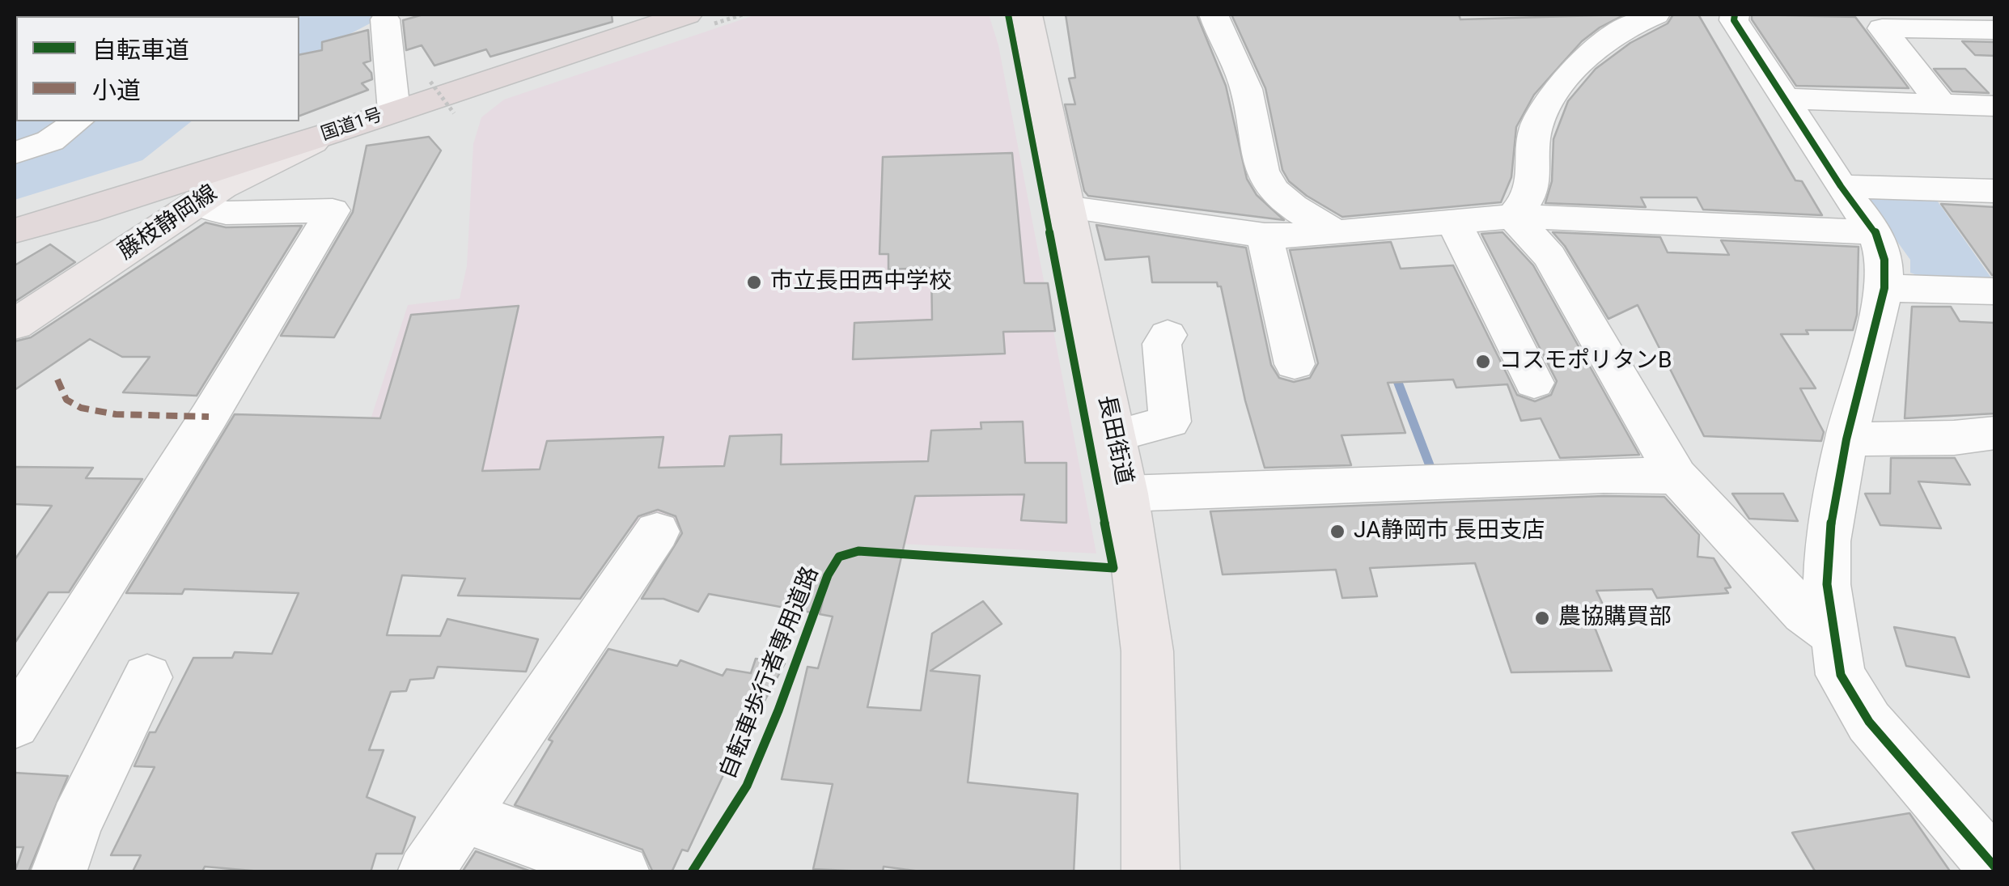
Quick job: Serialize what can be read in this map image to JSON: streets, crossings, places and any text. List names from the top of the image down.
{
  "streets": {
    "highway": ["国道1号"],
    "main road": ["藤枝静岡線", "長田街道"],
    "cycle path": ["自転車歩行者専用道路"]
  },
  "crossings": [
    ["国道1号", "藤枝静岡線"]
  ],
  "places": [
    "市立長田西中学校",
    "コスモポリタンB",
    "JA静岡市 長田支店",
    "農協購買部"
  ],
  "legend": ["自転車道", "小道"]
}
